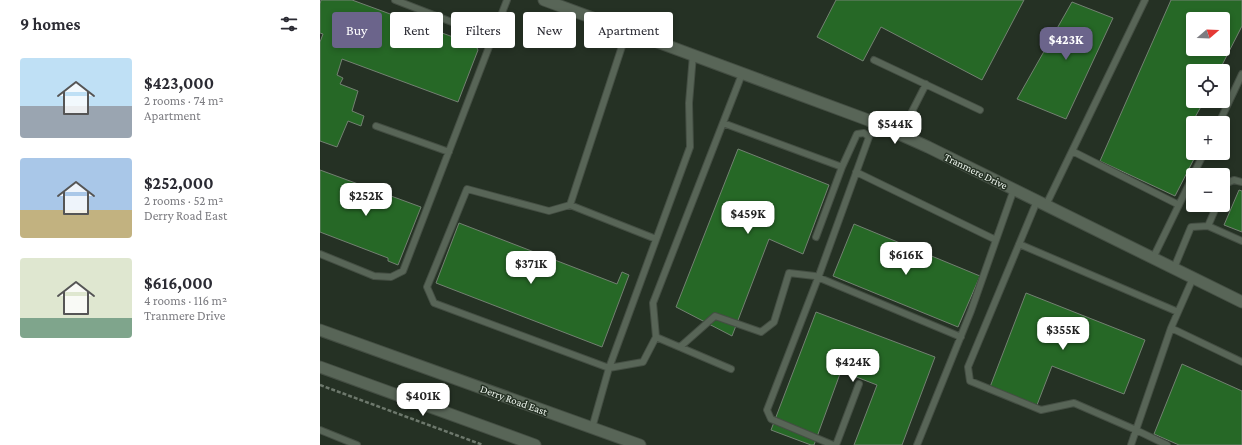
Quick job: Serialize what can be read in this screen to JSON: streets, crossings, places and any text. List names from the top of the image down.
{
  "streets": {
    "street": ["Tranmere Drive", "Derry Road East"]
  },
  "north": "right",
  "page": {
    "heading": "9 homes",
    "map_buttons": ["+", "−"],
    "chip": [
      "Buy",
      "Rent",
      "Filters",
      "New",
      "Apartment"
    ],
    "price": [
      "$423K",
      "$544K",
      "$252K",
      "$459K",
      "$616K",
      "$371K",
      "$355K",
      "$424K",
      "$401K"
    ],
    "list": [
      {
        "name": "$423,000",
        "note": "2 rooms · 74 m² · Apartment"
      },
      {
        "name": "$252,000",
        "note": "2 rooms · 52 m² · Derry Road East"
      },
      {
        "name": "$616,000",
        "note": "4 rooms · 116 m² · Tranmere Drive"
      }
    ]
  }
}
